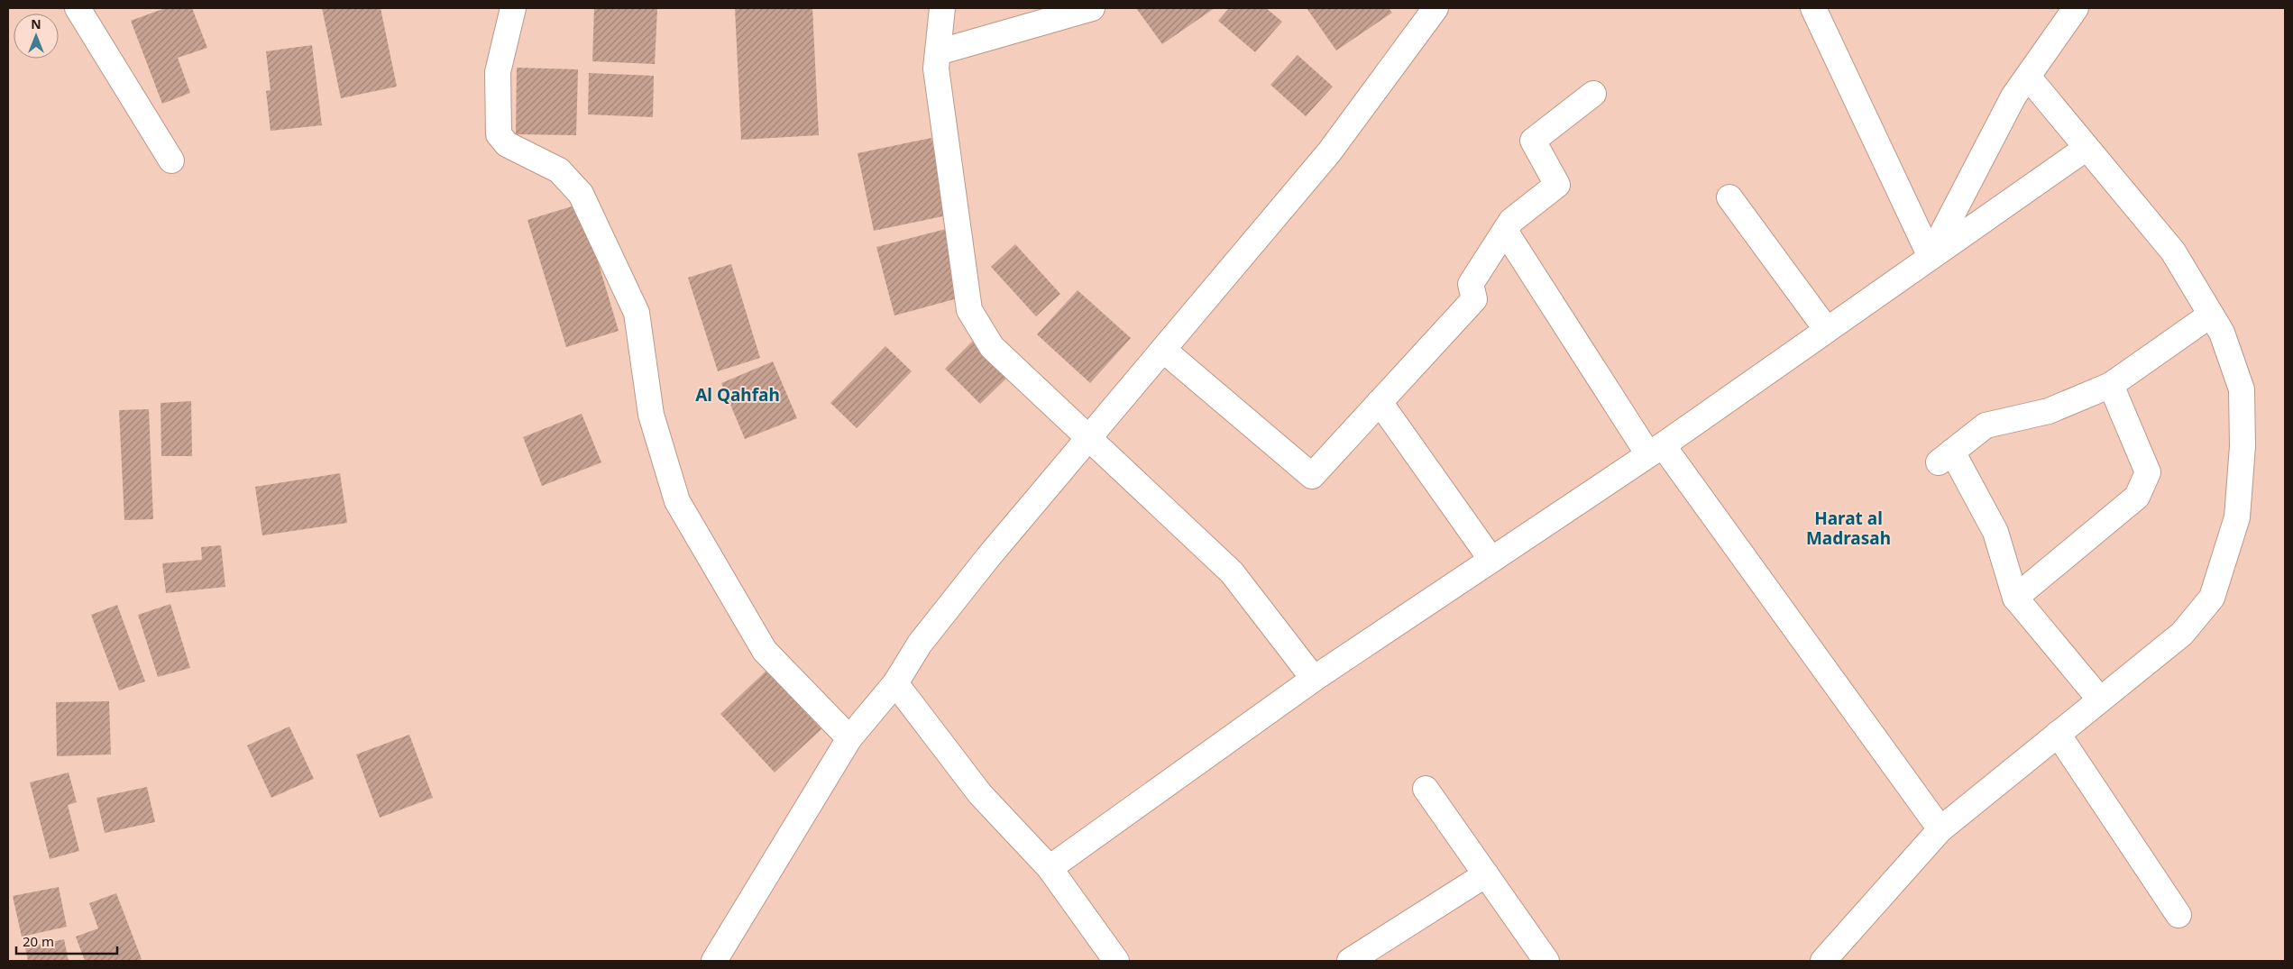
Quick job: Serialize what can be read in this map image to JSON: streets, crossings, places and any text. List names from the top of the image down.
{
  "districts": ["Al Qahfah", "Harat al Madrasah"],
  "scale_bar": "20 m",
  "north": "top"
}
